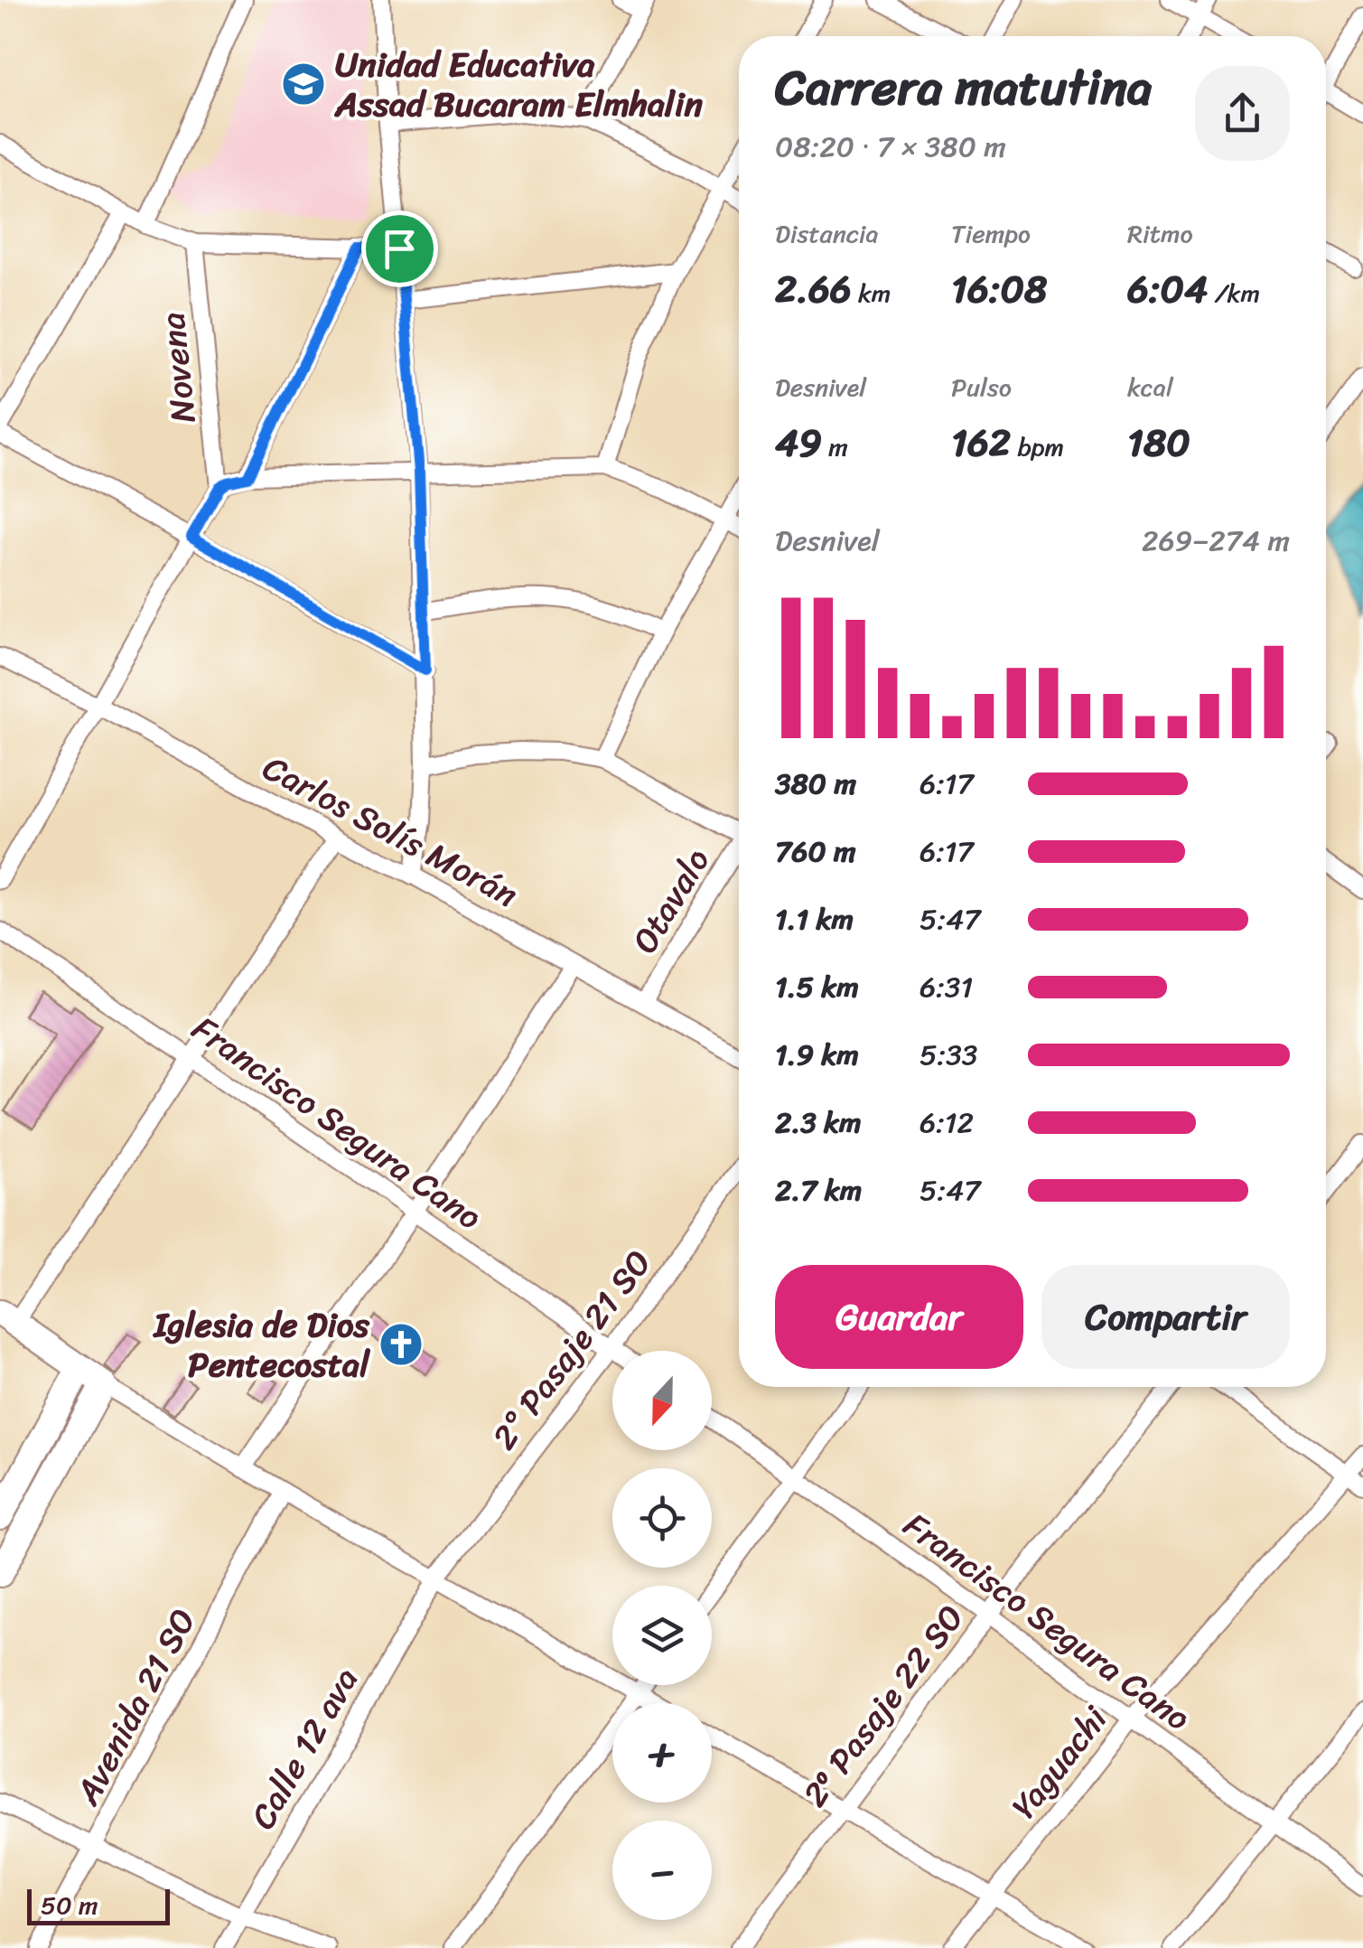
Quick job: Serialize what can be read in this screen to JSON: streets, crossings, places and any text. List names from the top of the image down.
{
  "streets": {
    "street": [
      "Novena",
      "Carlos Solís Morán",
      "Otavalo",
      "Francisco Segura Cano",
      "2° Pasaje 21 SO",
      "2º Pasaje 22 SO",
      "Avenida 21 SO",
      "Calle 12 ava",
      "Yaguachi"
    ]
  },
  "crossings": [
    ["Carlos Solís Morán", "Otavalo"],
    ["Francisco Segura Cano", "2° Pasaje 21 SO"],
    ["Francisco Segura Cano", "2º Pasaje 22 SO"],
    ["Francisco Segura Cano", "Yaguachi"],
    ["2° Pasaje 21 SO", "Calle 12 ava"]
  ],
  "places": {
    "school or university": ["Unidad Educativa Assad Bucaram Elmhalin"],
    "church": ["Iglesia de Dios Pentecostal"]
  },
  "scale_bar": "50 m",
  "north": "bottom",
  "page": {
    "heading": ["Carrera matutina", "08:20 · 7 × 380 m"],
    "stats": [
      ["Distancia", "2.66 km"],
      ["Tiempo", "16:08"],
      ["Ritmo", "6:04 /km"],
      ["Desnivel", "49 m"],
      ["Pulso", "162 bpm"],
      ["kcal", "180"]
    ],
    "chart": ["Desnivel", "269–274 m"],
    "list": [
      {
        "name": "380 m",
        "note": "6:17"
      },
      {
        "name": "760 m",
        "note": "6:17"
      },
      {
        "name": "1.1 km",
        "note": "5:47"
      },
      {
        "name": "1.5 km",
        "note": "6:31"
      },
      {
        "name": "1.9 km",
        "note": "5:33"
      },
      {
        "name": "2.3 km",
        "note": "6:12"
      },
      {
        "name": "2.7 km",
        "note": "5:47"
      }
    ],
    "buttons": ["Guardar", "Compartir"],
    "map_buttons": ["+", "−"],
    "scale": "50 m"
  }
}
